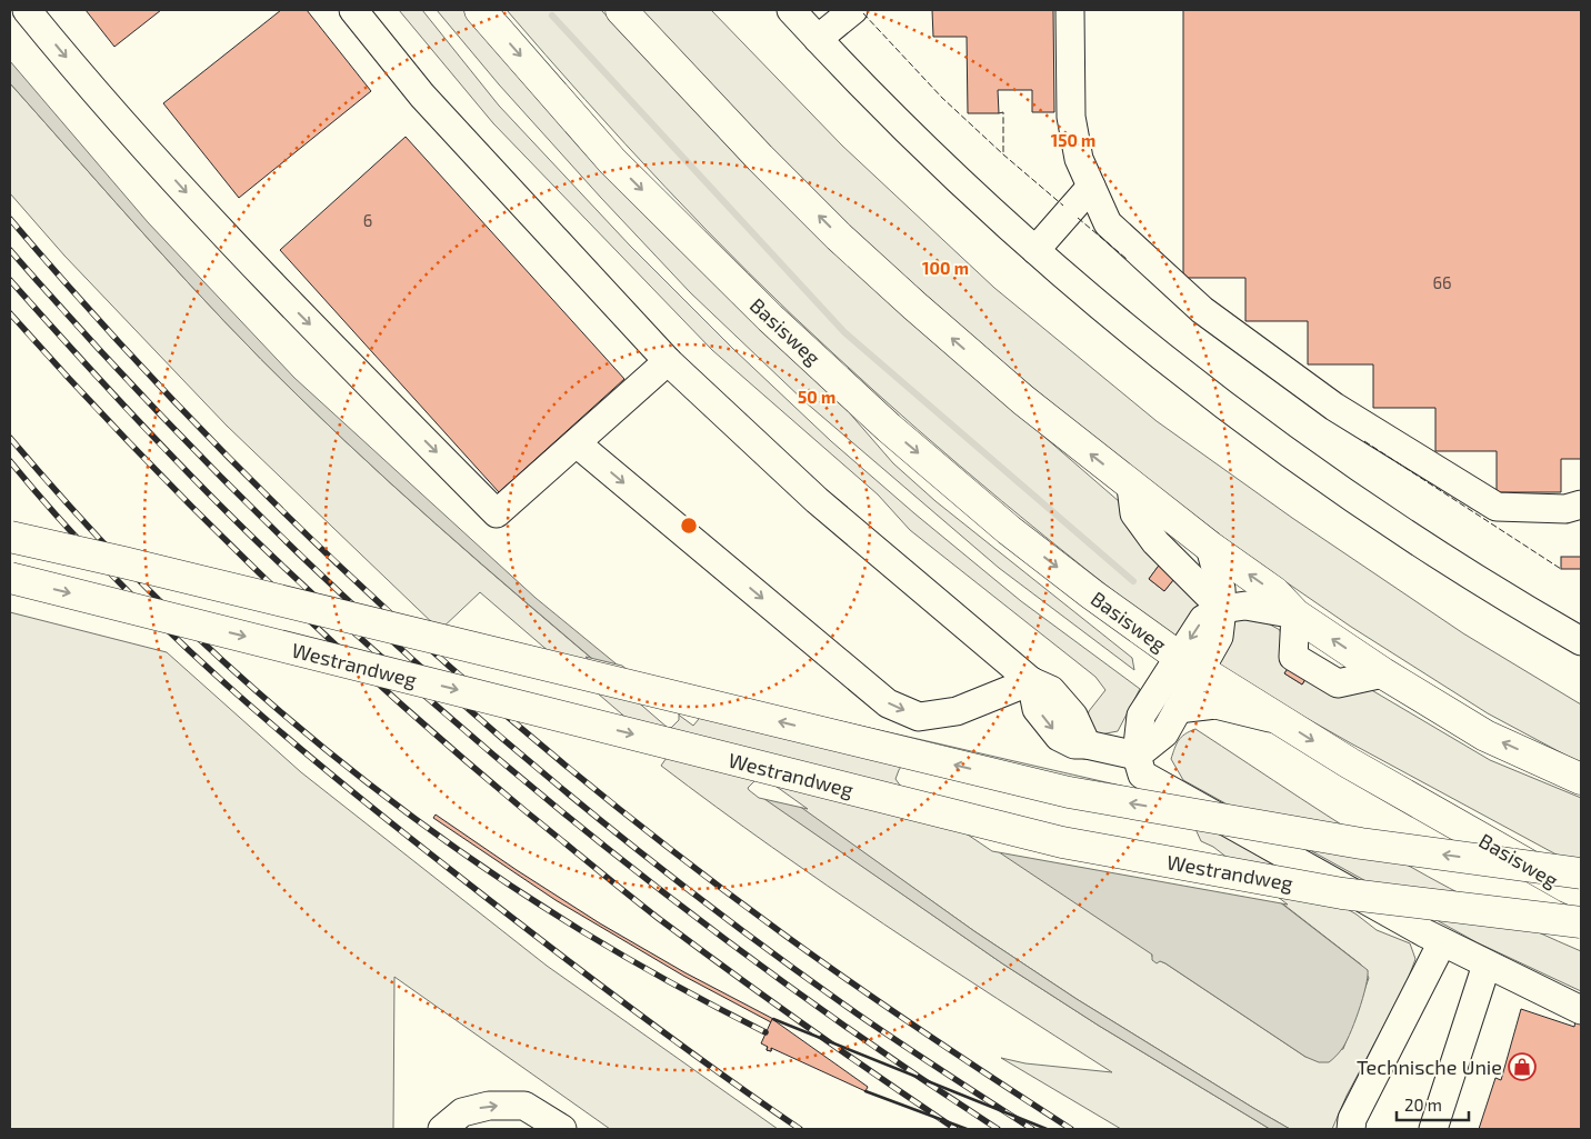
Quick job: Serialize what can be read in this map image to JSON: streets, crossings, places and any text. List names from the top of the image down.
{
  "streets": {
    "main road": ["Basisweg", "Westrandweg"]
  },
  "places": {
    "shop": ["Technische Unie"]
  },
  "house_numbers": ["6", "66"],
  "scale_bar": "20 m",
  "rings": ["150 m", "100 m", "50 m"]
}
